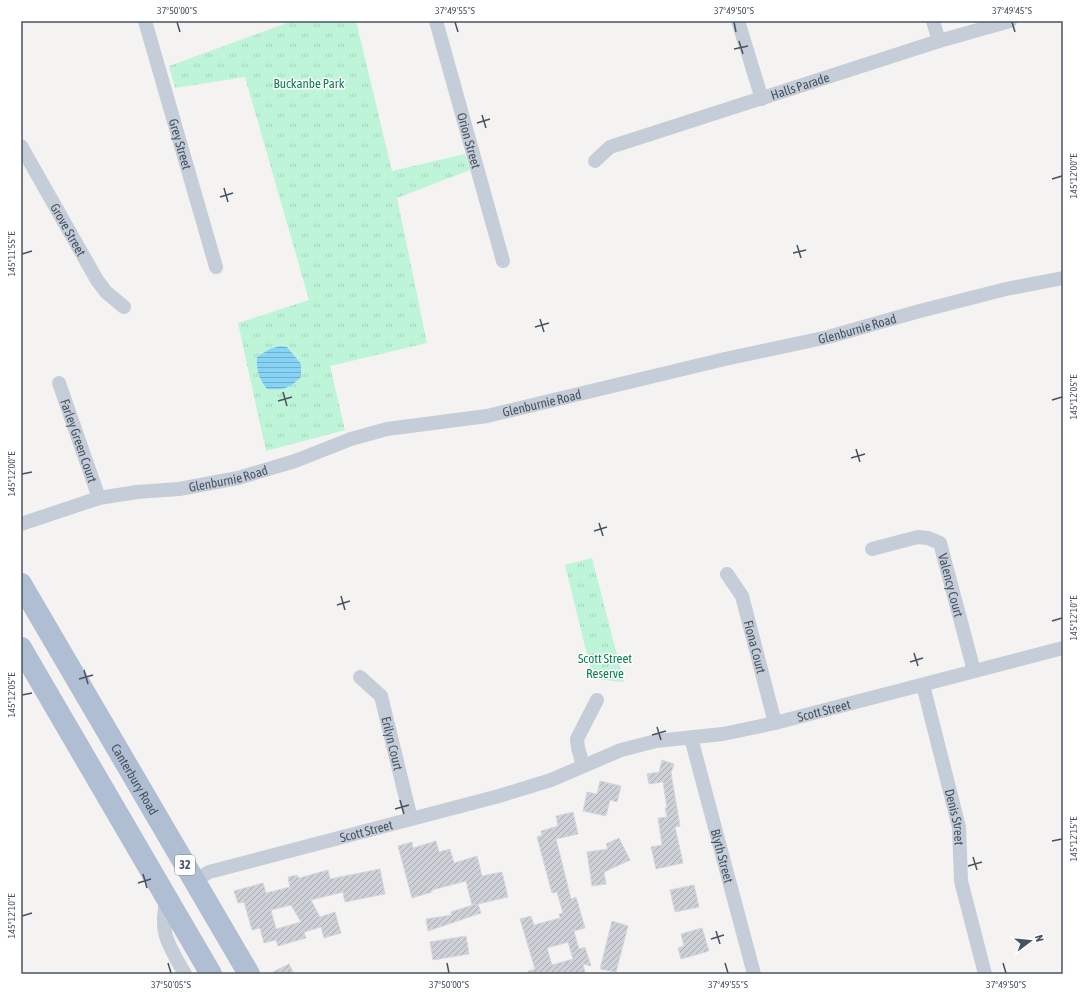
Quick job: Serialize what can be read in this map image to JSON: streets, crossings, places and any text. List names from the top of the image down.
{
  "streets": {
    "main road": ["Canterbury Road", "32"],
    "street": [
      "Halls Parade",
      "Orion Street",
      "Grey Street",
      "Grove Street",
      "Glenburnie Road",
      "Farley Green Court",
      "Valency Court",
      "Fiona Court",
      "Scott Street",
      "Erilyn Court",
      "Denis Street",
      "Blyth Street"
    ]
  },
  "crossings": [
    ["Glenburnie Road", "Farley Green Court"],
    ["Valency Court", "Scott Street"],
    ["Fiona Court", "Scott Street"],
    ["Scott Street", "Erilyn Court"],
    ["Scott Street", "Canterbury Road"],
    ["Scott Street", "Denis Street"],
    ["Scott Street", "Blyth Street"]
  ],
  "parks": ["Buckanbe Park", "Scott Street Reserve"],
  "north": "right",
  "coordinates": [
    "37°50'00\"S",
    "37°49'55\"S",
    "37°49'50\"S",
    "37°49'45\"S",
    "145°12'00\"E",
    "145°11'55\"E",
    "145°12'05\"E",
    "145°12'10\"E",
    "145°12'15\"E",
    "37°50'05\"S"
  ]
}
